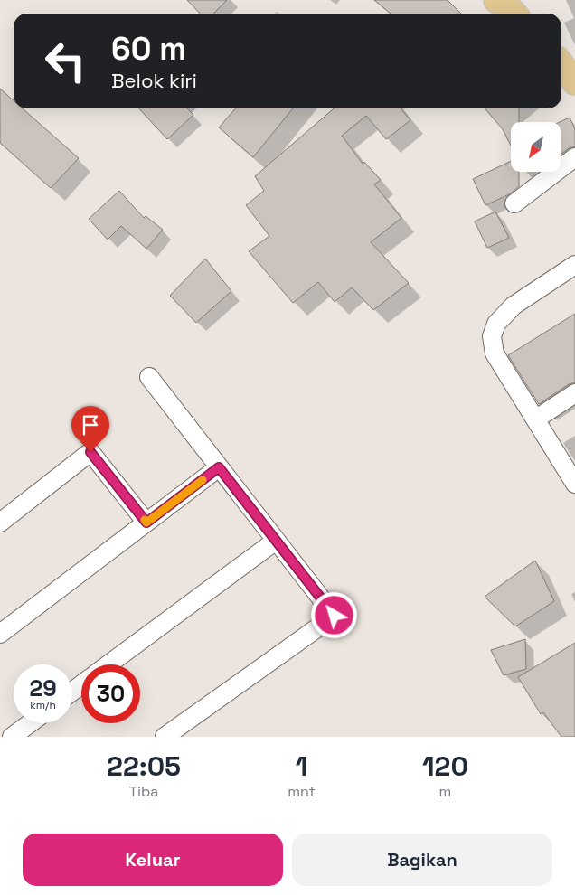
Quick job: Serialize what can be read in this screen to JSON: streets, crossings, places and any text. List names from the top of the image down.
{
  "north": "bottom left",
  "page": {
    "turn": ["60 m", "Belok kiri"],
    "speed": "29 km/h",
    "limit": "30",
    "eta": [
      "22:05",
      "Tiba",
      "1",
      "mnt",
      "120",
      "m"
    ],
    "buttons": ["Keluar", "Bagikan"]
  }
}
